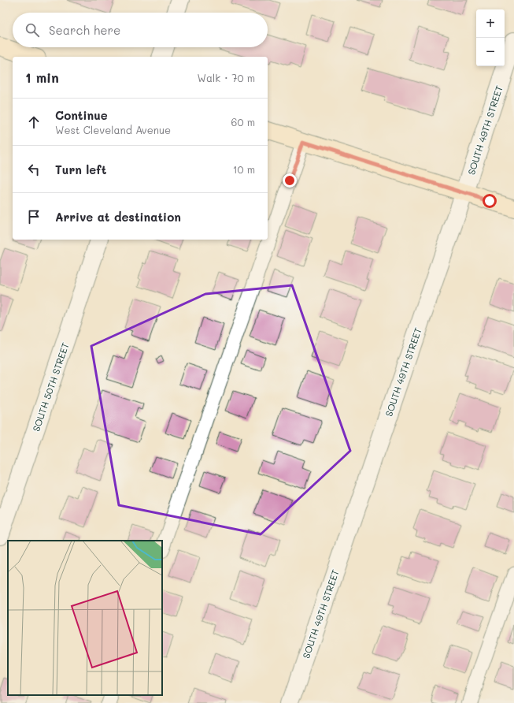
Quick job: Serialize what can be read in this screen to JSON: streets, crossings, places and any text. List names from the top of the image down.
{
  "streets": {
    "street": ["SOUTH 49TH STREET", "SOUTH 50TH STREET"]
  },
  "page": {
    "map_buttons": ["+", "−"],
    "search": "Search here",
    "heading": ["1 min", "Walk · 70 m"],
    "list": [
      ["Continue", "West Cleveland Avenue", "60 m"],
      ["Turn left", "10 m"],
      "Arrive at destination"
    ]
  }
}
